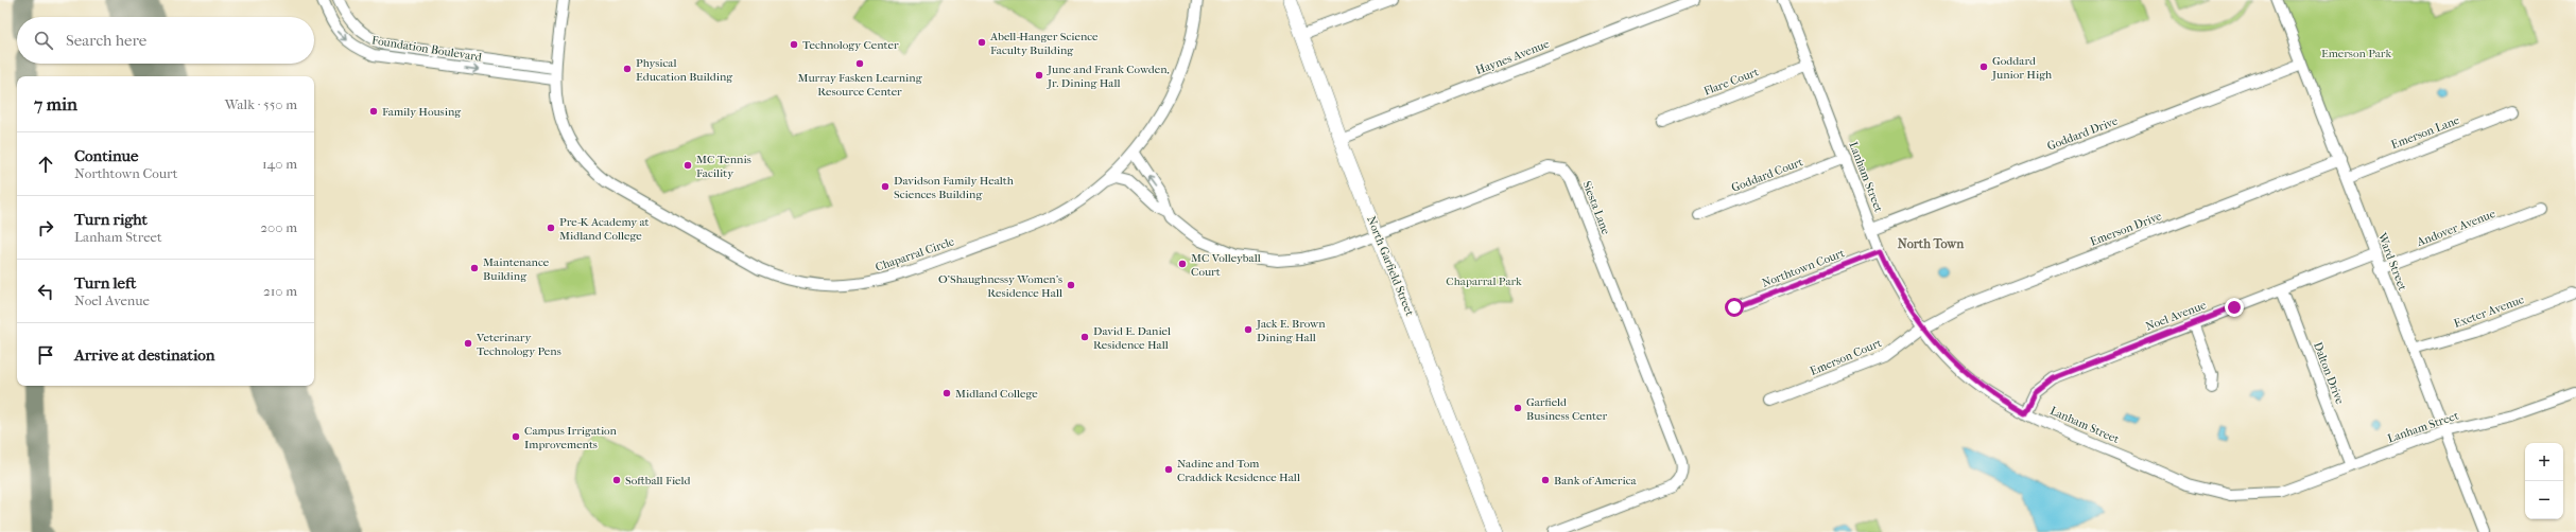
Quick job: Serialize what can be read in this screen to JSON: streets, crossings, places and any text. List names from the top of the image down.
{
  "streets": {
    "main road": ["North Garfield Street"],
    "street": [
      "Foundation Boulevard",
      "Haynes Avenue",
      "Flare Court",
      "Emerson Lane",
      "Goddard Drive",
      "Goddard Court",
      "Lanham Street",
      "Siesta Lane",
      "Andover Avenue",
      "Emerson Drive",
      "Chaparral Circle",
      "Ward Street",
      "Northtown Court",
      "Exeter Avenue",
      "Noel Avenue",
      "Emerson Court",
      "Dalton Drive"
    ]
  },
  "crossings": [
    ["Foundation Boulevard", "Chaparral Circle"],
    ["Haynes Avenue", "North Garfield Street"],
    ["Flare Court", "Lanham Street"],
    ["Emerson Lane", "Ward Street"],
    ["Goddard Drive", "Lanham Street"],
    ["Goddard Drive", "Ward Street"],
    ["Goddard Court", "Lanham Street"],
    ["Lanham Street", "Emerson Drive"],
    ["Lanham Street", "Ward Street"],
    ["Lanham Street", "Northtown Court"],
    ["Lanham Street", "Noel Avenue"],
    ["Lanham Street", "Emerson Court"],
    ["Lanham Street", "Dalton Drive"],
    ["Siesta Lane", "Chaparral Circle"],
    ["Siesta Lane", "North Garfield Street"],
    ["Andover Avenue", "Ward Street"],
    ["Emerson Drive", "Ward Street"],
    ["Emerson Drive", "Emerson Court"],
    ["Ward Street", "Exeter Avenue"],
    ["Ward Street", "Noel Avenue"],
    ["Noel Avenue", "Dalton Drive"]
  ],
  "districts": ["North Town"],
  "parks": ["Emerson Park", "Chaparral Park"],
  "places": [
    "Abell-Hanger Science Faculty Building",
    "Technology Center",
    "Murray Fasken Learning Resource Center",
    "Goddard Junior High",
    "Physical Education Building",
    "June and Frank Cowden, Jr. Dining Hall",
    "Family Housing",
    "MC Tennis Facility",
    "Davidson Family Health Sciences Building",
    "Pre-K Academy at Midland College",
    "MC Volleyball Court",
    "Maintenance Building",
    "O’Shaughnessy Women's Residence Hall",
    "Jack E. Brown Dining Hall",
    "David E. Daniel Residence Hall",
    "Veterinary Technology Pens",
    "Midland College",
    "Garfield Business Center",
    "Campus Irrigation Improvements",
    "Nadine and Tom Craddick Residence Hall",
    "Softball Field",
    "Bank of America"
  ],
  "page": {
    "search": "Search here",
    "heading": ["7 min", "Walk · 550 m"],
    "list": [
      ["Continue", "Northtown Court", "140 m"],
      ["Turn right", "Lanham Street", "200 m"],
      ["Turn left", "Noel Avenue", "210 m"],
      "Arrive at destination"
    ],
    "map_buttons": ["+", "−"]
  }
}
